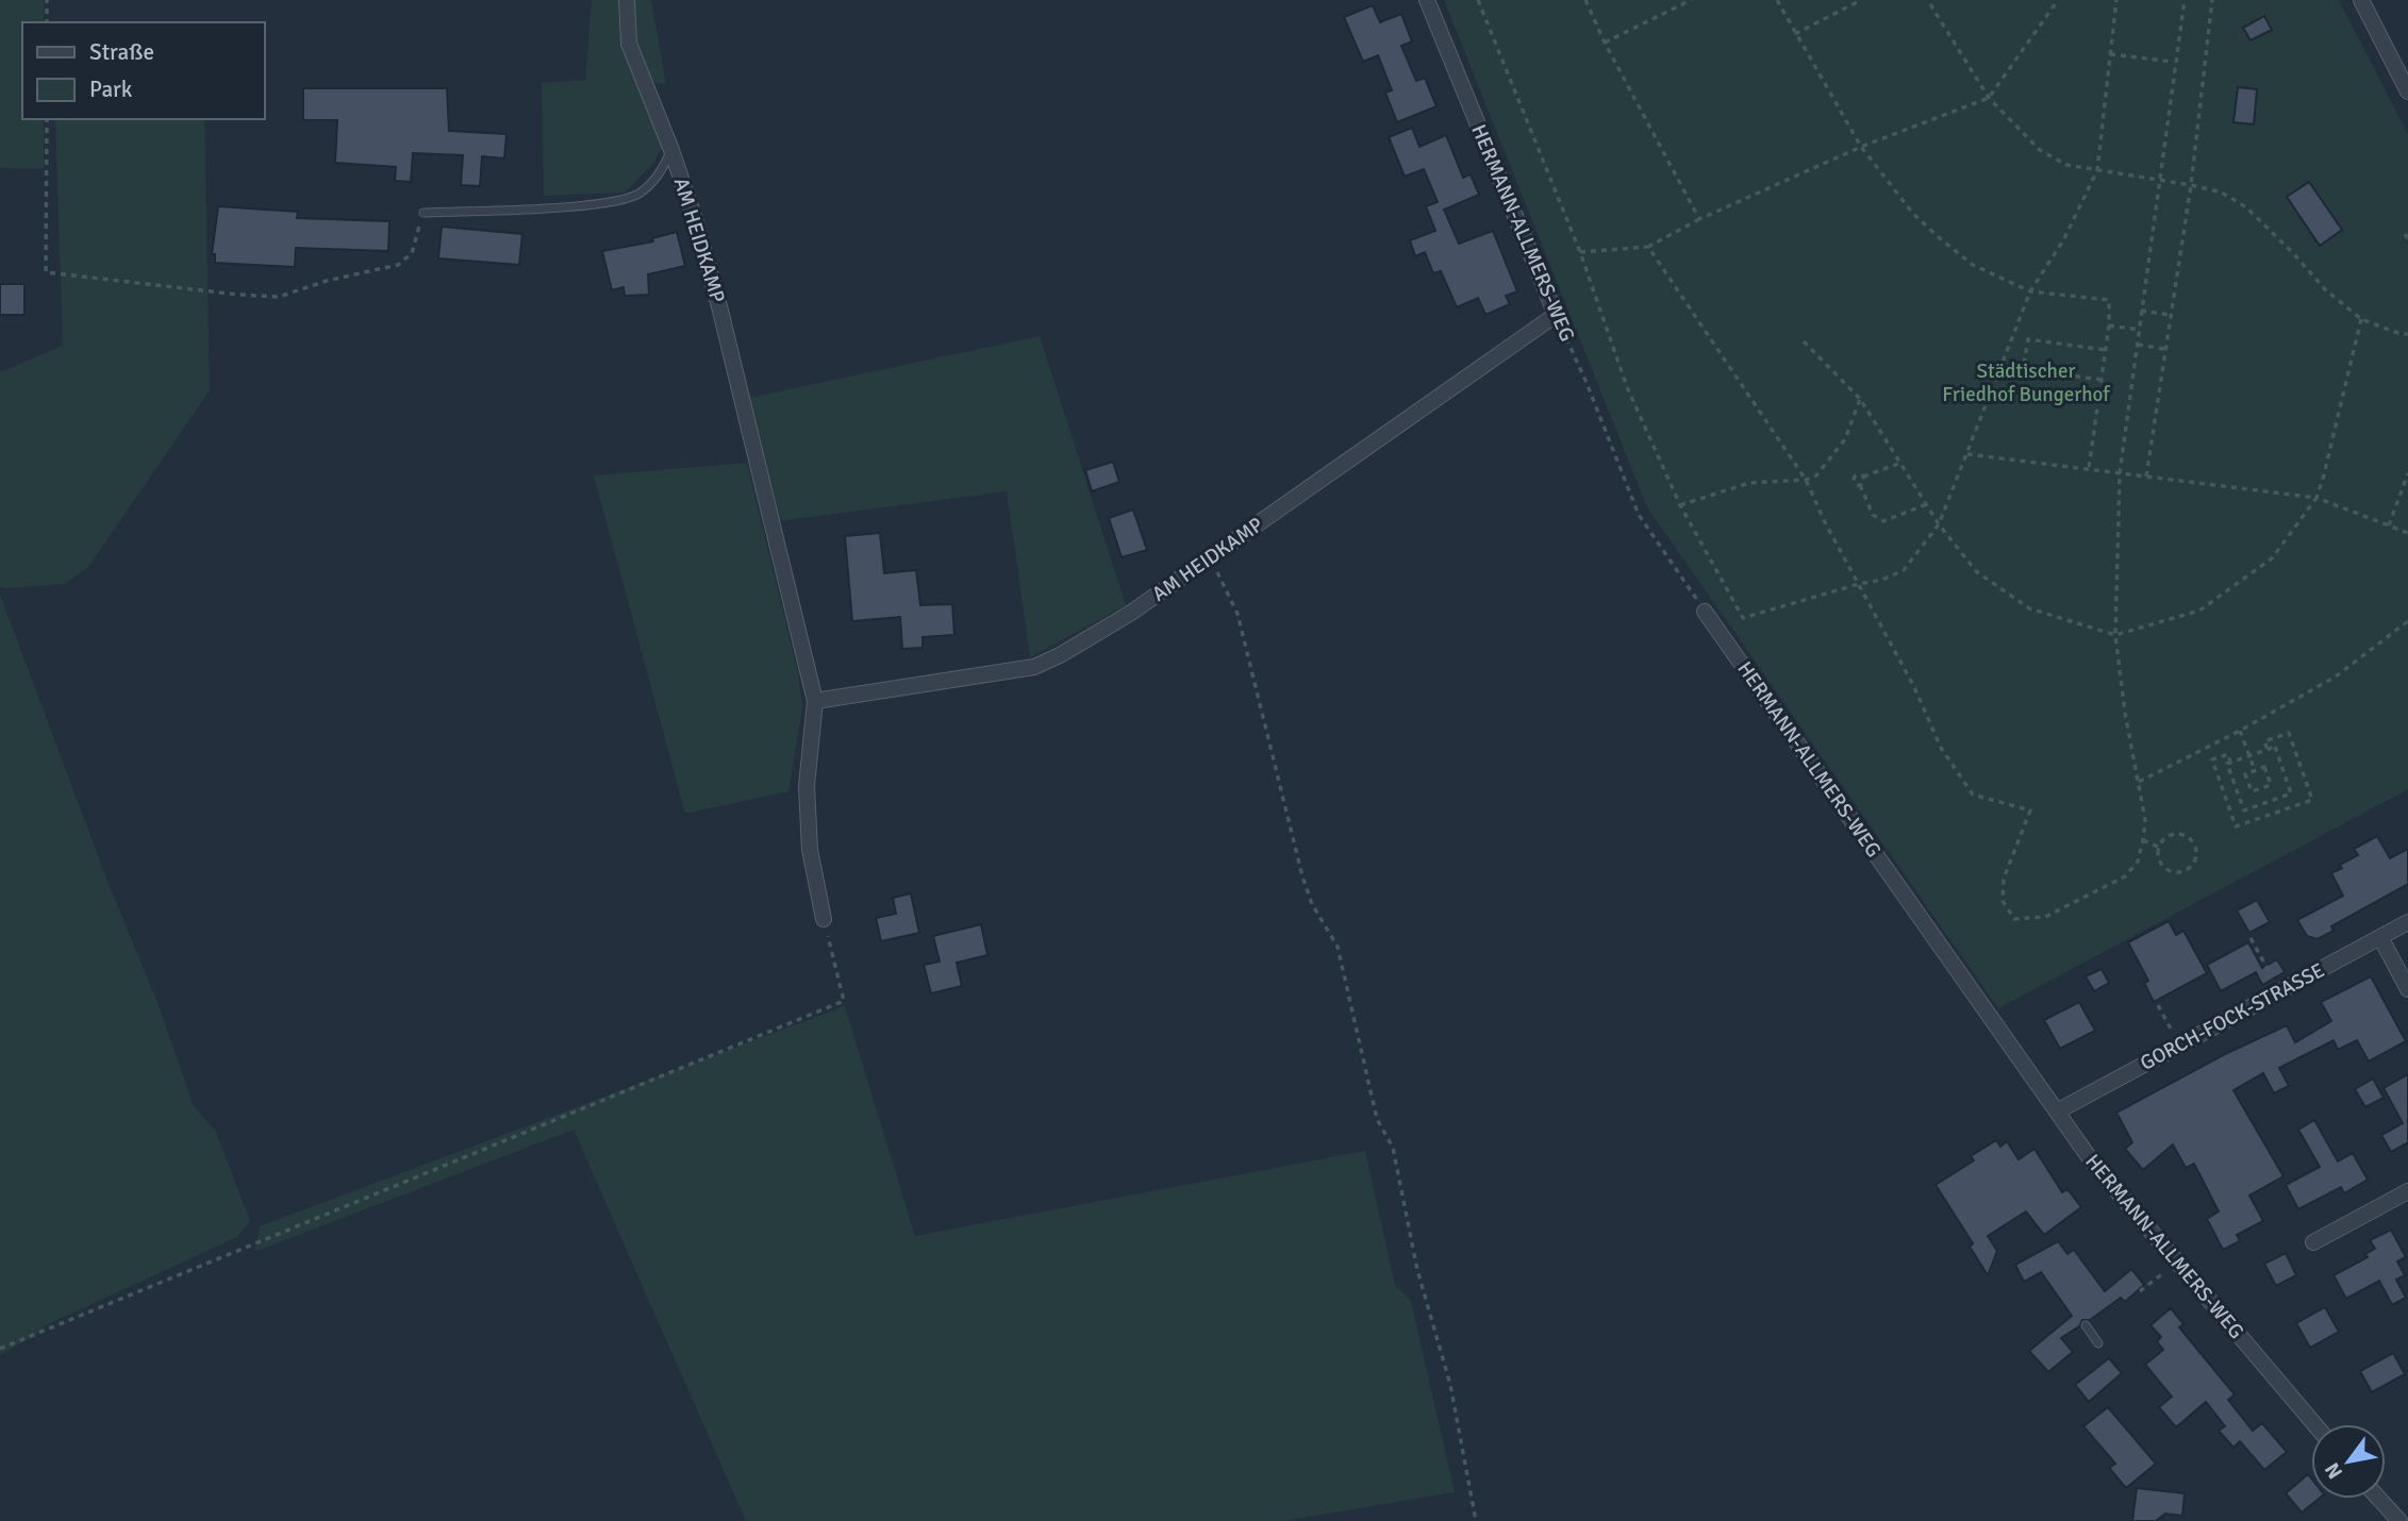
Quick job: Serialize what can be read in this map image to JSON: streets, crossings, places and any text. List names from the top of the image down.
{
  "streets": {
    "street": ["HERMANN-ALLMERS-WEG", "AM HEIDKAMP", "GORCH-FOCK-STRASSE"]
  },
  "crossings": [
    ["HERMANN-ALLMERS-WEG", "AM HEIDKAMP"],
    ["HERMANN-ALLMERS-WEG", "GORCH-FOCK-STRASSE"]
  ],
  "parks": ["Städtischer Friedhof Bungerhof"],
  "legend": ["Straße", "Park"],
  "north": "bottom left"
}
